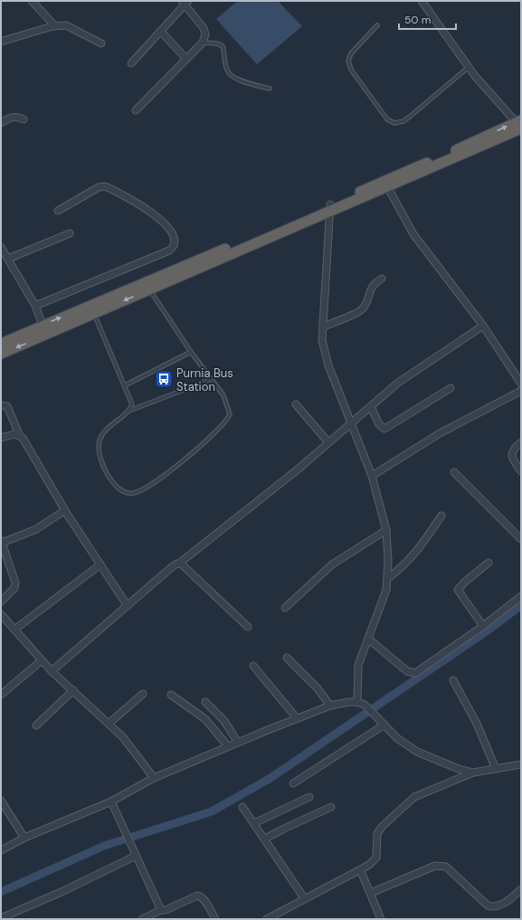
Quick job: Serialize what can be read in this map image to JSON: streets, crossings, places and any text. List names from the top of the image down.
{
  "places": {
    "bus stop": ["Purnia Bus Station"]
  },
  "scale_bar": "50 m"
}
